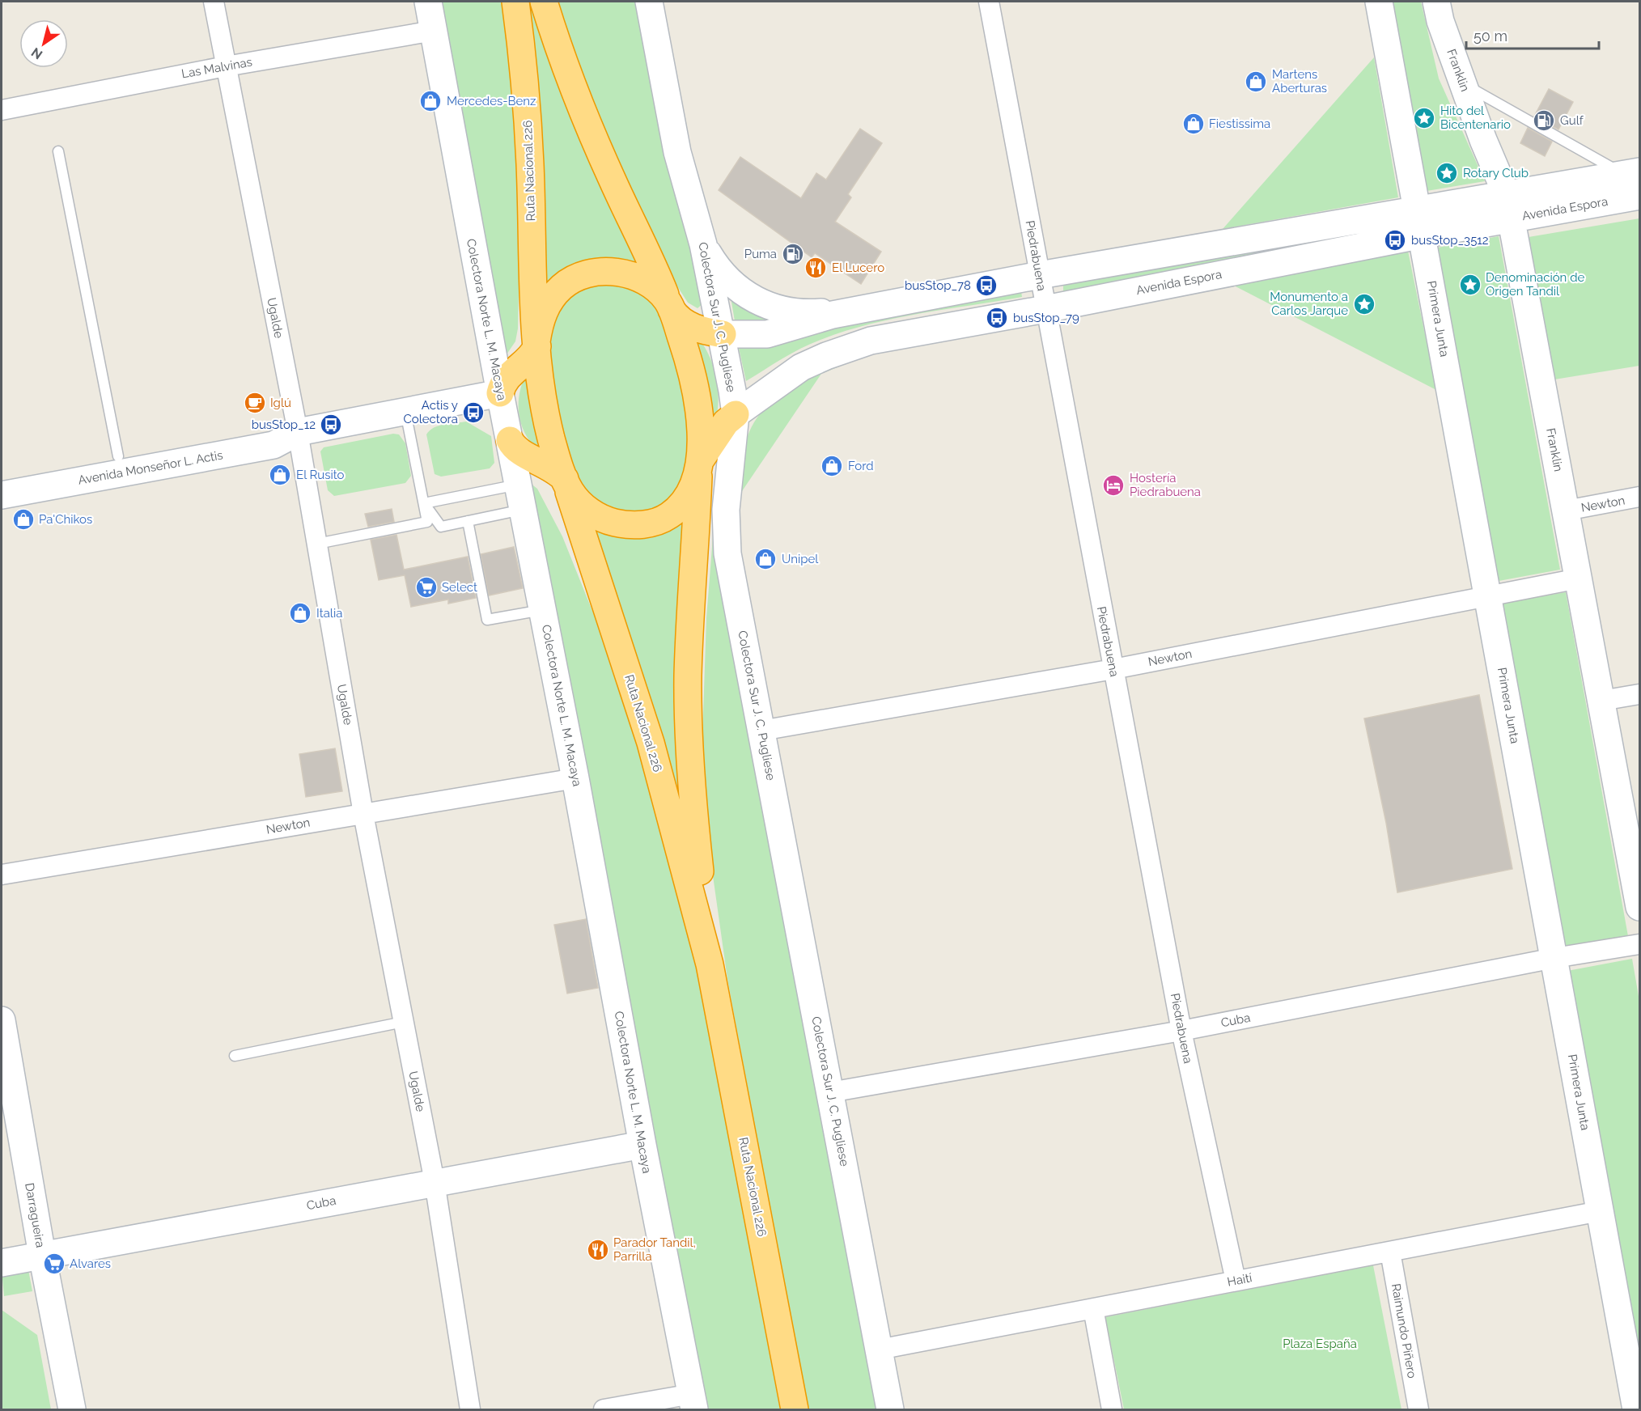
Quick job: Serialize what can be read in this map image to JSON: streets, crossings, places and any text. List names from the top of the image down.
{
  "streets": {
    "highway": ["Ruta Nacional 226"],
    "main road": [
      "Franklin",
      "Avenida Espora",
      "Colectora Sur J. C. Pugliese",
      "Primera Junta",
      "Colectora Norte L. M. Macaya",
      "Avenida Monseñor L. Actis",
      "Cuba",
      "Darragueira"
    ],
    "street": [
      "Las Malvinas",
      "Piedrabuena",
      "Ugalde",
      "Newton",
      "Haití",
      "Raimundo Piñero"
    ]
  },
  "crossings": [
    ["Las Malvinas", "Ugalde"],
    ["Las Malvinas", "Colectora Norte L. M. Macaya"],
    ["Franklin", "Avenida Espora"],
    ["Franklin", "Newton"],
    ["Avenida Espora", "Piedrabuena"],
    ["Avenida Espora", "Colectora Sur J. C. Pugliese"],
    ["Avenida Espora", "Primera Junta"],
    ["Piedrabuena", "Newton"],
    ["Piedrabuena", "Cuba"],
    ["Piedrabuena", "Haití"],
    ["Colectora Sur J. C. Pugliese", "Newton"],
    ["Colectora Sur J. C. Pugliese", "Cuba"],
    ["Colectora Sur J. C. Pugliese", "Haití"],
    ["Ugalde", "Avenida Monseñor L. Actis"],
    ["Ugalde", "Newton"],
    ["Ugalde", "Cuba"],
    ["Primera Junta", "Newton"],
    ["Primera Junta", "Cuba"],
    ["Primera Junta", "Haití"],
    ["Colectora Norte L. M. Macaya", "Avenida Monseñor L. Actis"],
    ["Colectora Norte L. M. Macaya", "Newton"],
    ["Colectora Norte L. M. Macaya", "Cuba"],
    ["Cuba", "Darragueira"],
    ["Haití", "Raimundo Piñero"]
  ],
  "parks": ["Plaza España"],
  "places": {
    "shop": [
      "Martens Aberturas",
      "Mercedes-Benz",
      "Fiestissima",
      "Ford",
      "El Rusito",
      "Pa'Chikos",
      "Unipel",
      "Italia"
    ],
    "place": [
      "Hito del Bicentenario",
      "Rotary Club",
      "Denominación de Origen Tandil",
      "Monumento a Carlos Jarque"
    ],
    "fuel station": ["Gulf", "Puma"],
    "bus stop": [
      "busStop_3512",
      "busStop_78",
      "busStop_79",
      "Actis y Colectora",
      "busStop_12"
    ],
    "restaurant": ["El Lucero", "Parador Tandil, Parrilla"],
    "cafe": ["Iglú"],
    "hotel": ["Hostería Piedrabuena"],
    "supermarket": ["Select", "Alvares"]
  },
  "scale_bar": "50 m",
  "north": "bottom left"
}
